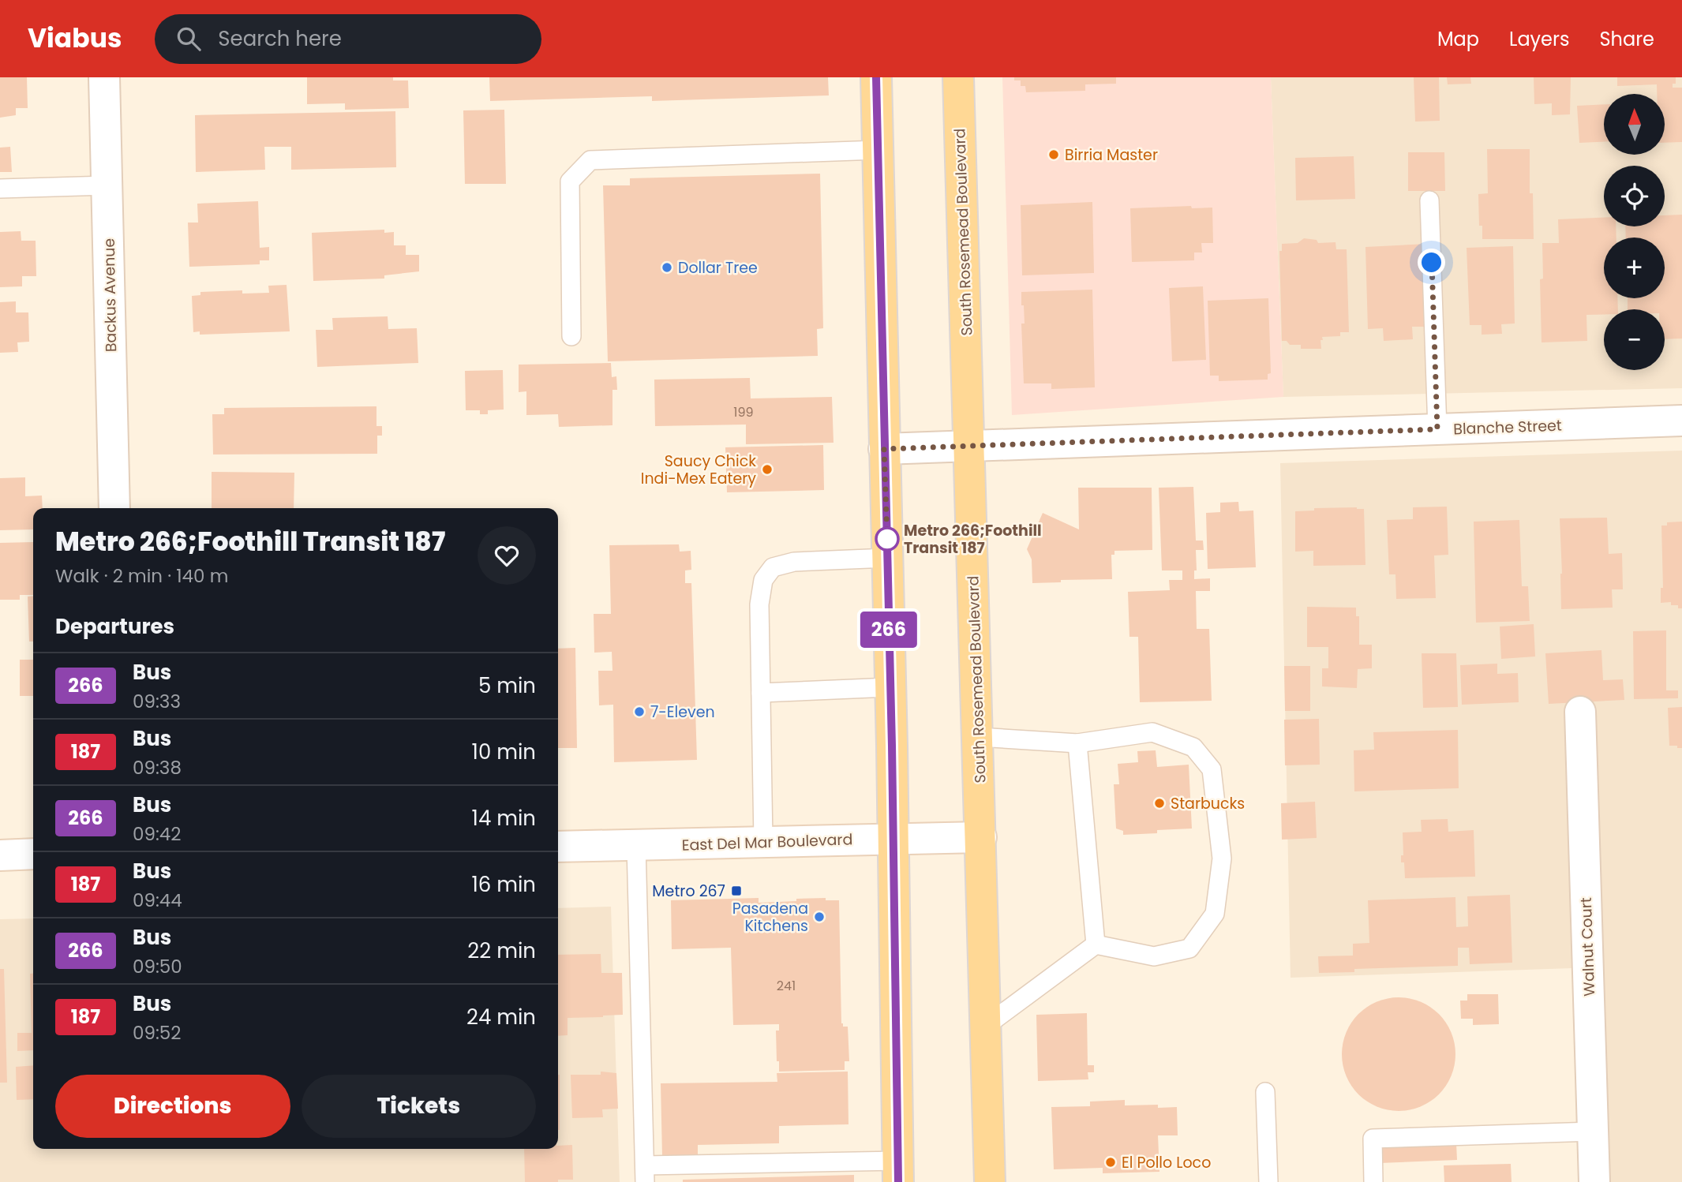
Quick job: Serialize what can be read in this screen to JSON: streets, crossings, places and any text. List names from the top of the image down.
{
  "streets": {
    "main road": ["South Rosemead Boulevard"],
    "street": [
      "Backus Avenue",
      "Blanche Street",
      "East Del Mar Boulevard",
      "Walnut Court"
    ]
  },
  "crossings": [
    ["South Rosemead Boulevard", "Blanche Street"],
    ["South Rosemead Boulevard", "East Del Mar Boulevard"]
  ],
  "places": {
    "other": [
      "Birria Master",
      "Dollar Tree",
      "Saucy Chick Indi-Mex Eatery",
      "Metro 266;Foothill Transit 187",
      "7-Eleven",
      "Starbucks",
      "Pasadena Kitchens",
      "El Pollo Loco"
    ],
    "transit": ["Metro 267"]
  },
  "lines": ["bus line 266"],
  "house_numbers": ["199", "241"],
  "north": "top",
  "page": {
    "header": "Viabus",
    "search": "Search here",
    "nav": ["Map", "Layers", "Share"],
    "on_map": "266",
    "map_buttons": ["+", "−"],
    "heading": [
      ["Metro 266;Foothill Transit 187", "Walk · 2 min · 140 m"],
      "Departures"
    ],
    "list": [
      {
        "mark": "266",
        "name": "Bus",
        "note": "09:33",
        "value": "5 min"
      },
      {
        "mark": "187",
        "name": "Bus",
        "note": "09:38",
        "value": "10 min"
      },
      {
        "mark": "266",
        "name": "Bus",
        "note": "09:42",
        "value": "14 min"
      },
      {
        "mark": "187",
        "name": "Bus",
        "note": "09:44",
        "value": "16 min"
      },
      {
        "mark": "266",
        "name": "Bus",
        "note": "09:50",
        "value": "22 min"
      },
      {
        "mark": "187",
        "name": "Bus",
        "note": "09:52",
        "value": "24 min"
      }
    ],
    "buttons": ["Directions", "Tickets"]
  }
}
